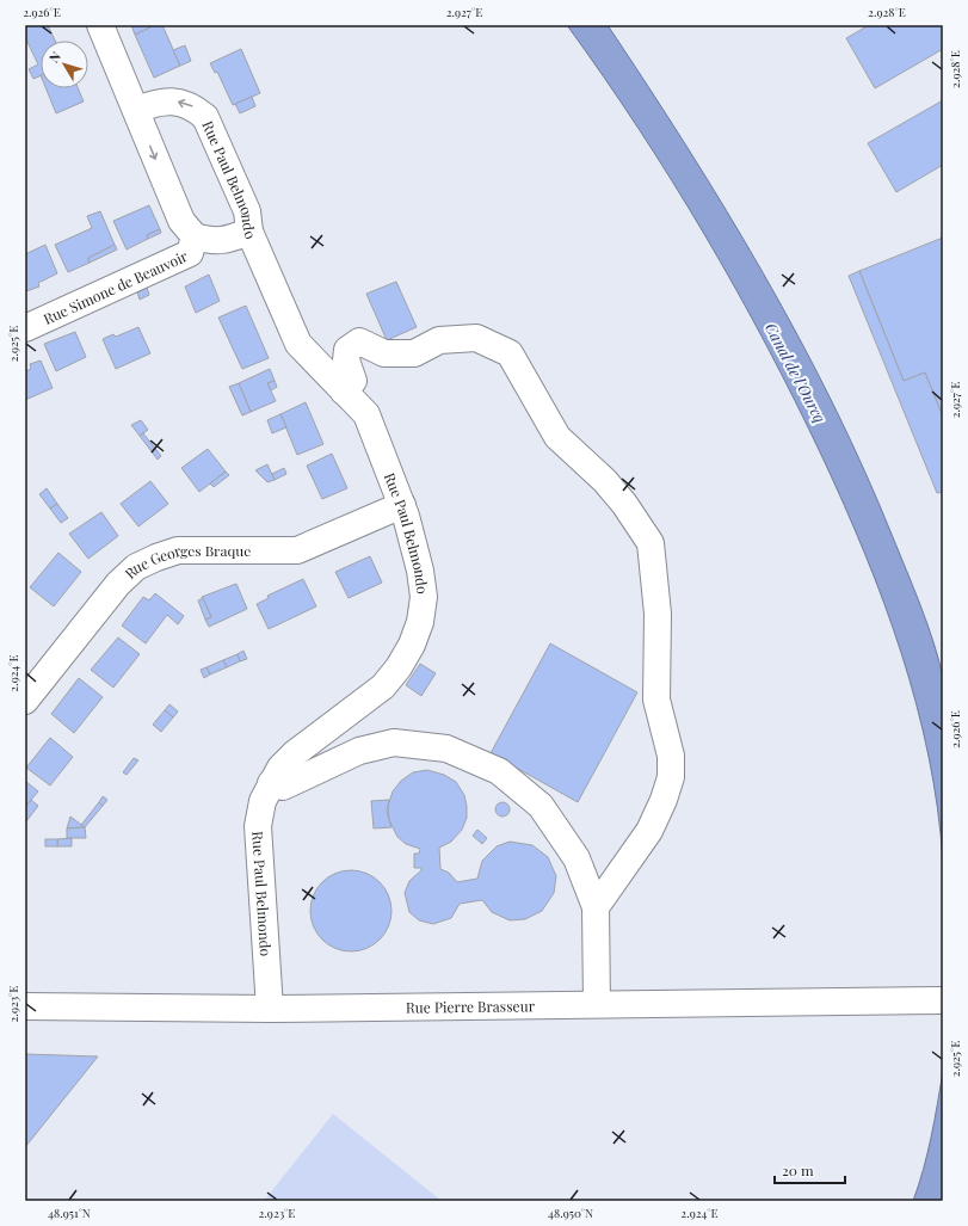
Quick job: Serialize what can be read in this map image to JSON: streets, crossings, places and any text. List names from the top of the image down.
{
  "streets": {
    "street": [
      "Rue Paul Belmondo",
      "Rue Simone de Beauvoir",
      "Rue Georges Braque",
      "Rue Pierre Brasseur"
    ]
  },
  "crossings": [
    ["Rue Paul Belmondo", "Rue Simone de Beauvoir"],
    ["Rue Paul Belmondo", "Rue Georges Braque"],
    ["Rue Paul Belmondo", "Rue Pierre Brasseur"]
  ],
  "water": ["Canal de l'Ourcq"],
  "scale_bar": "20 m",
  "north": "top left",
  "coordinates": [
    "2.926°E",
    "2.927°E",
    "2.928°E",
    "2.925°E",
    "2.924°E",
    "2.923°E",
    "48.951°N",
    "48.950°N"
  ]
}
